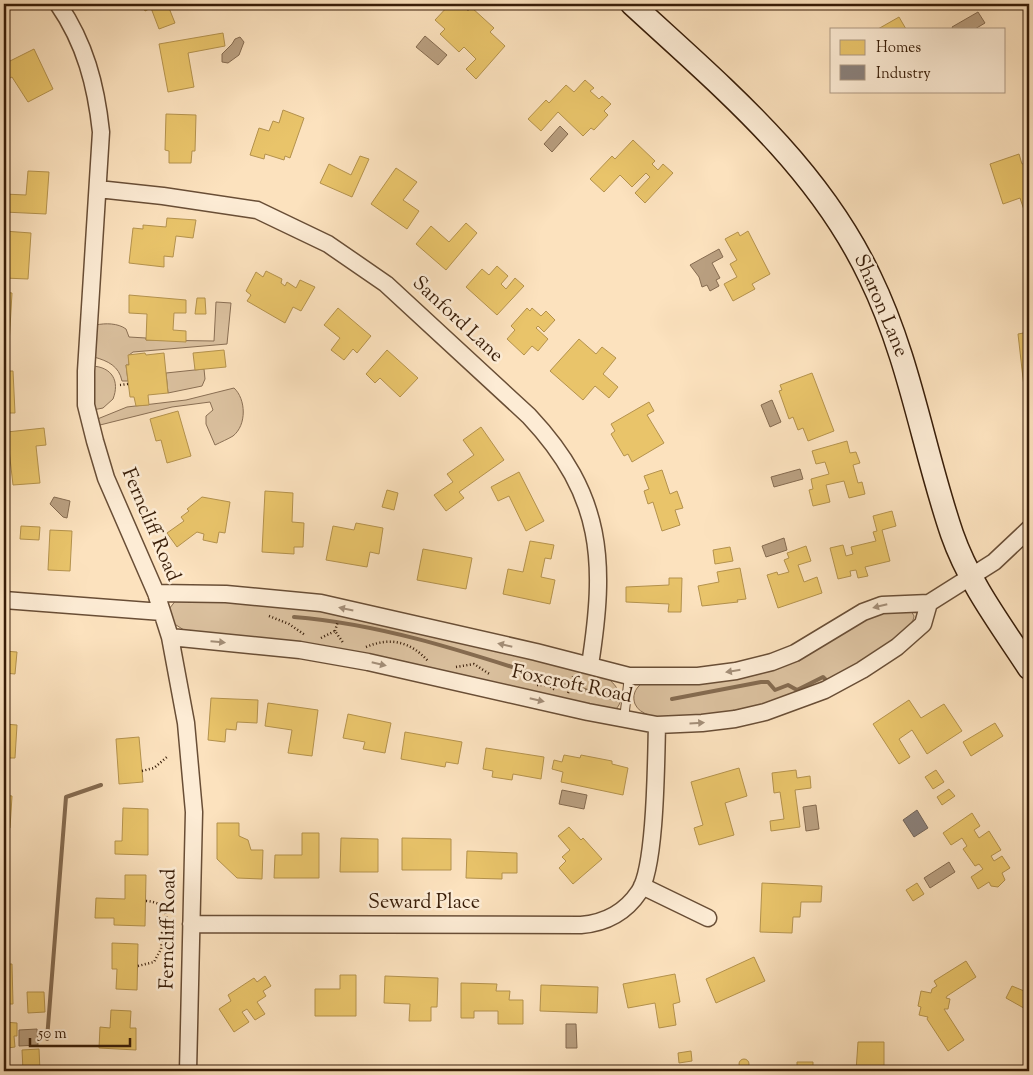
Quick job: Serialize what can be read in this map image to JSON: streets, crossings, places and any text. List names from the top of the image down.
{
  "streets": {
    "main road": ["Sharon Lane"],
    "street": [
      "Sanford Lane",
      "Ferncliff Road",
      "Foxcroft Road",
      "Seward Place"
    ]
  },
  "crossings": [
    ["Sharon Lane", "Foxcroft Road"],
    ["Sanford Lane", "Ferncliff Road"],
    ["Sanford Lane", "Foxcroft Road"],
    ["Ferncliff Road", "Foxcroft Road"],
    ["Ferncliff Road", "Seward Place"],
    ["Foxcroft Road", "Seward Place"]
  ],
  "legend": ["Homes", "Industry"],
  "scale_bar": "50 m"
}
